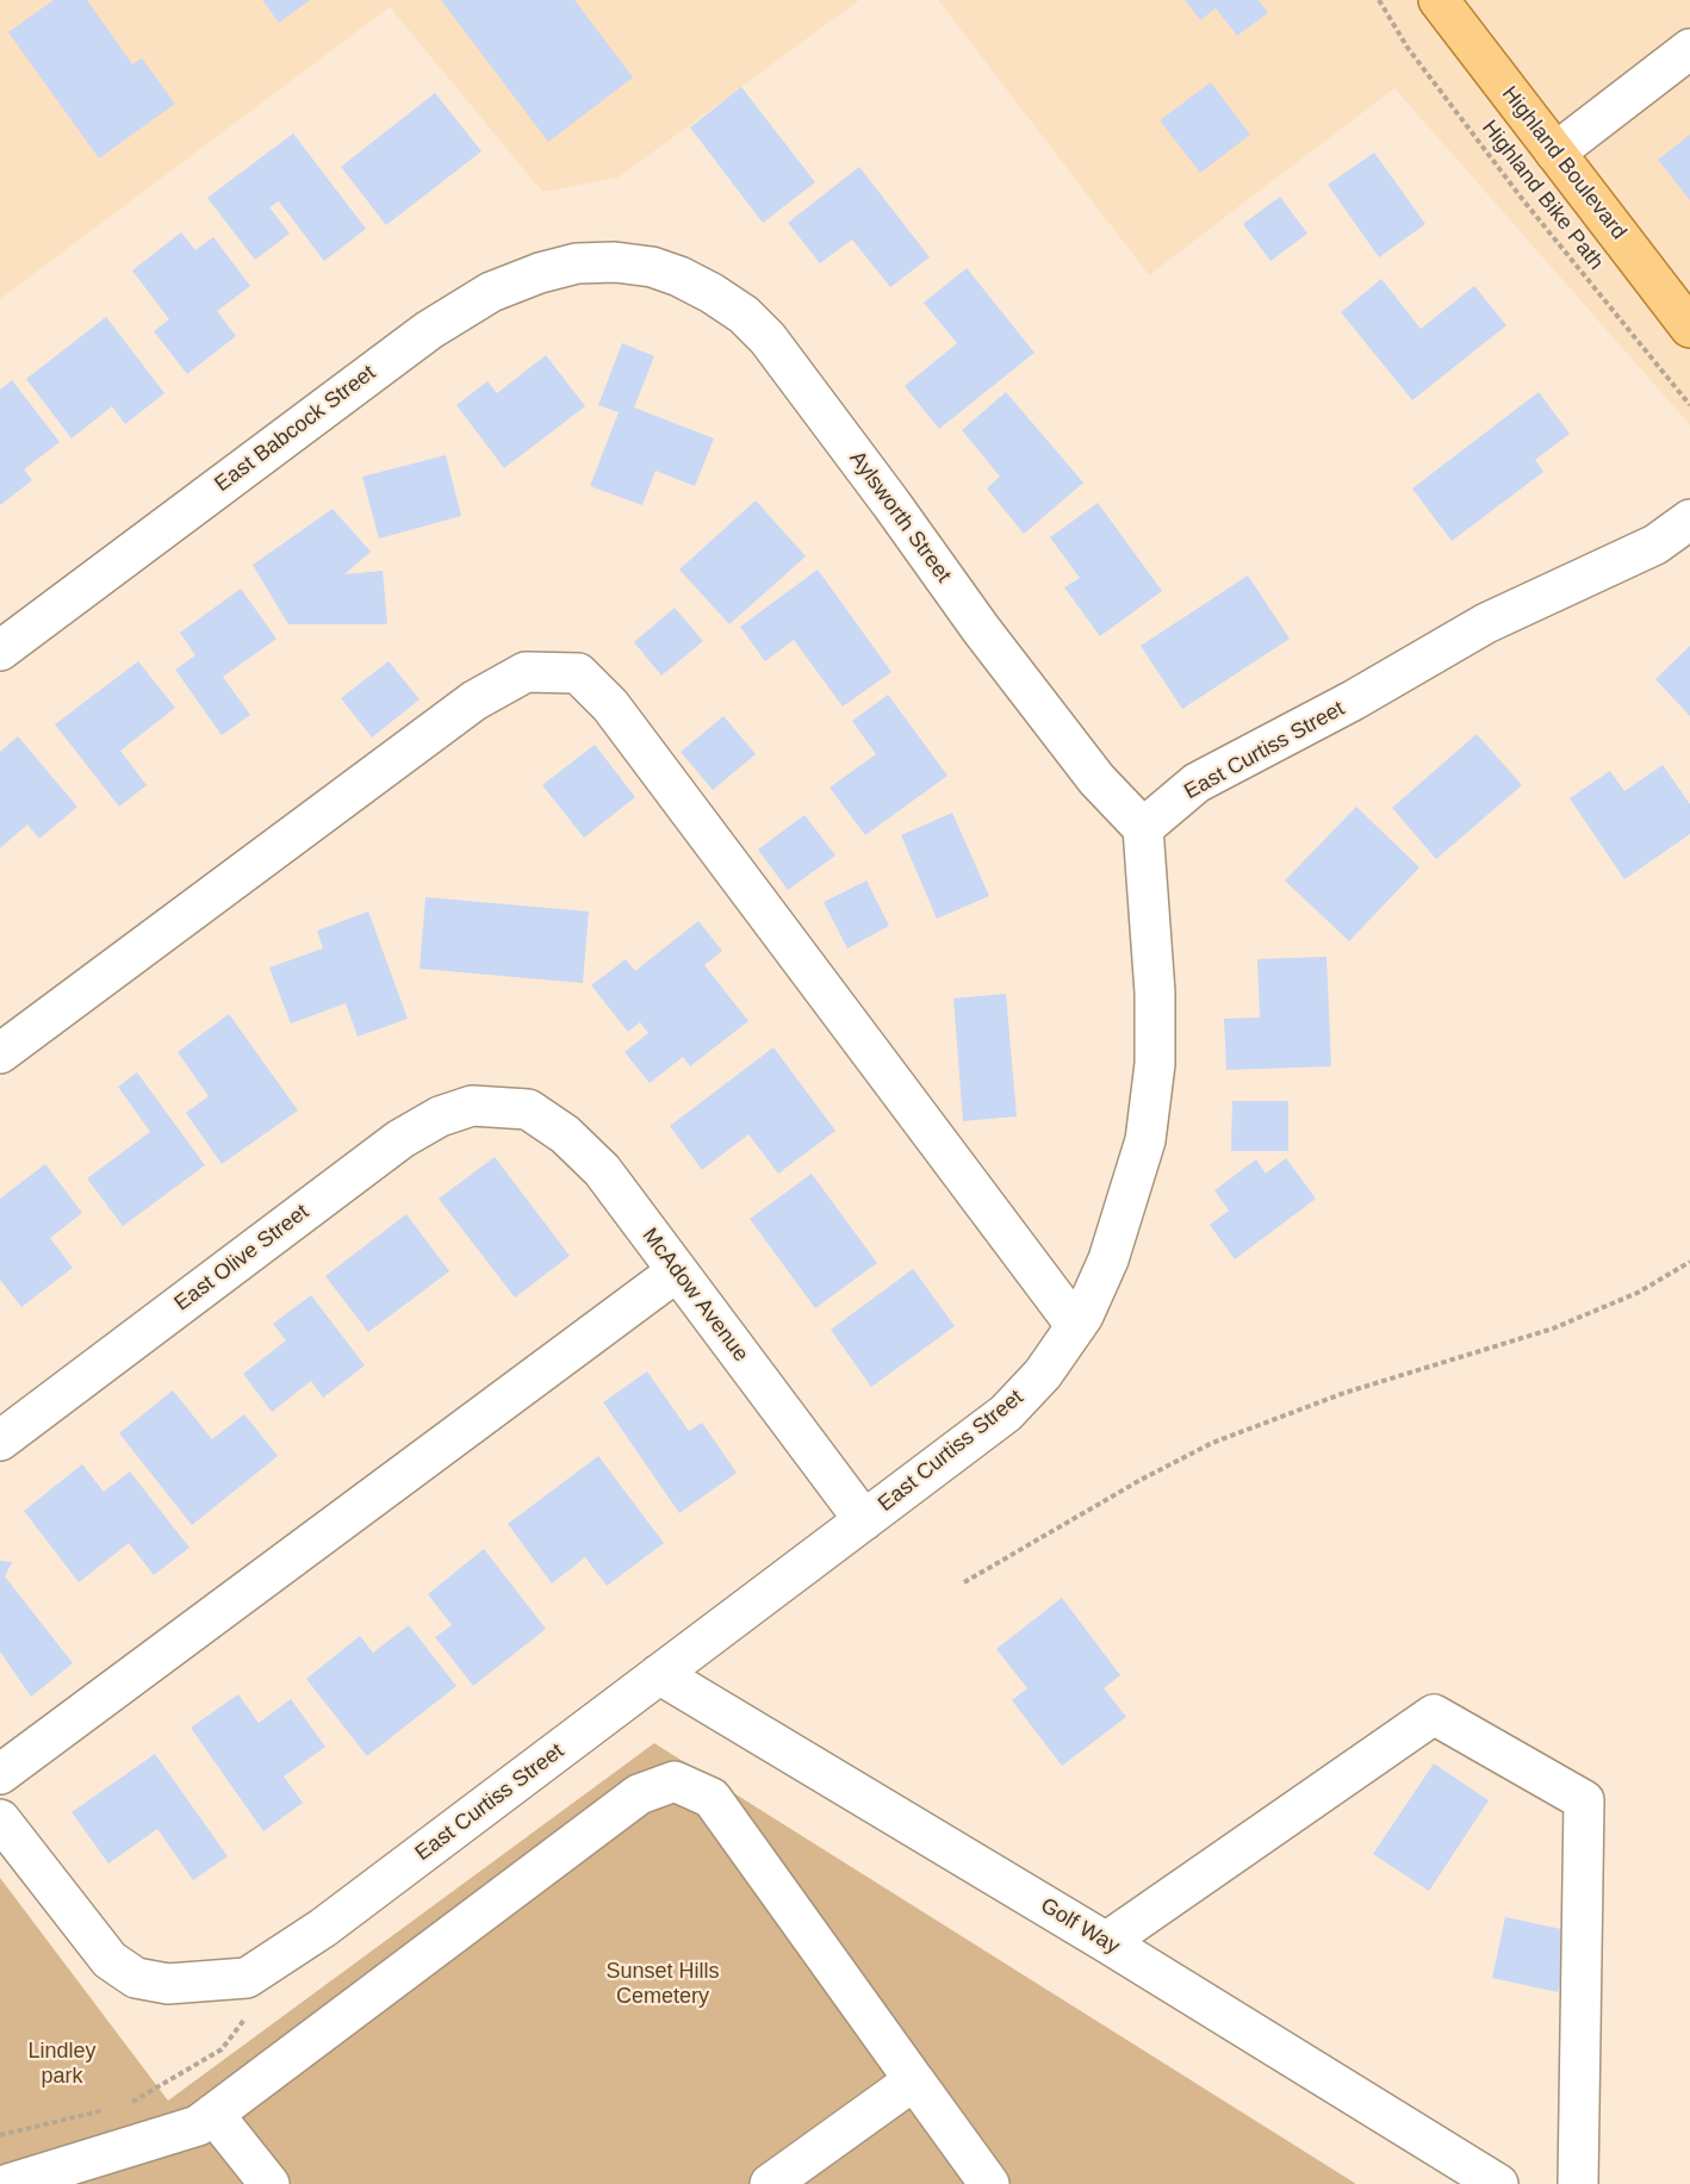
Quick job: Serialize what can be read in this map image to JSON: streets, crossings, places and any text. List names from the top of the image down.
{
  "streets": {
    "main road": ["Highland Boulevard"],
    "street": [
      "East Babcock Street",
      "Aylsworth Street",
      "East Curtiss Street",
      "East Olive Street",
      "McAdow Avenue",
      "Golf Way"
    ],
    "path": ["Highland Bike Path"]
  },
  "crossings": [
    ["East Babcock Street", "Aylsworth Street"],
    ["Aylsworth Street", "East Curtiss Street"],
    ["East Curtiss Street", "McAdow Avenue"],
    ["East Curtiss Street", "Golf Way"],
    ["East Olive Street", "McAdow Avenue"]
  ],
  "parks": ["Sunset Hills Cemetery", "Lindley park"]
}
